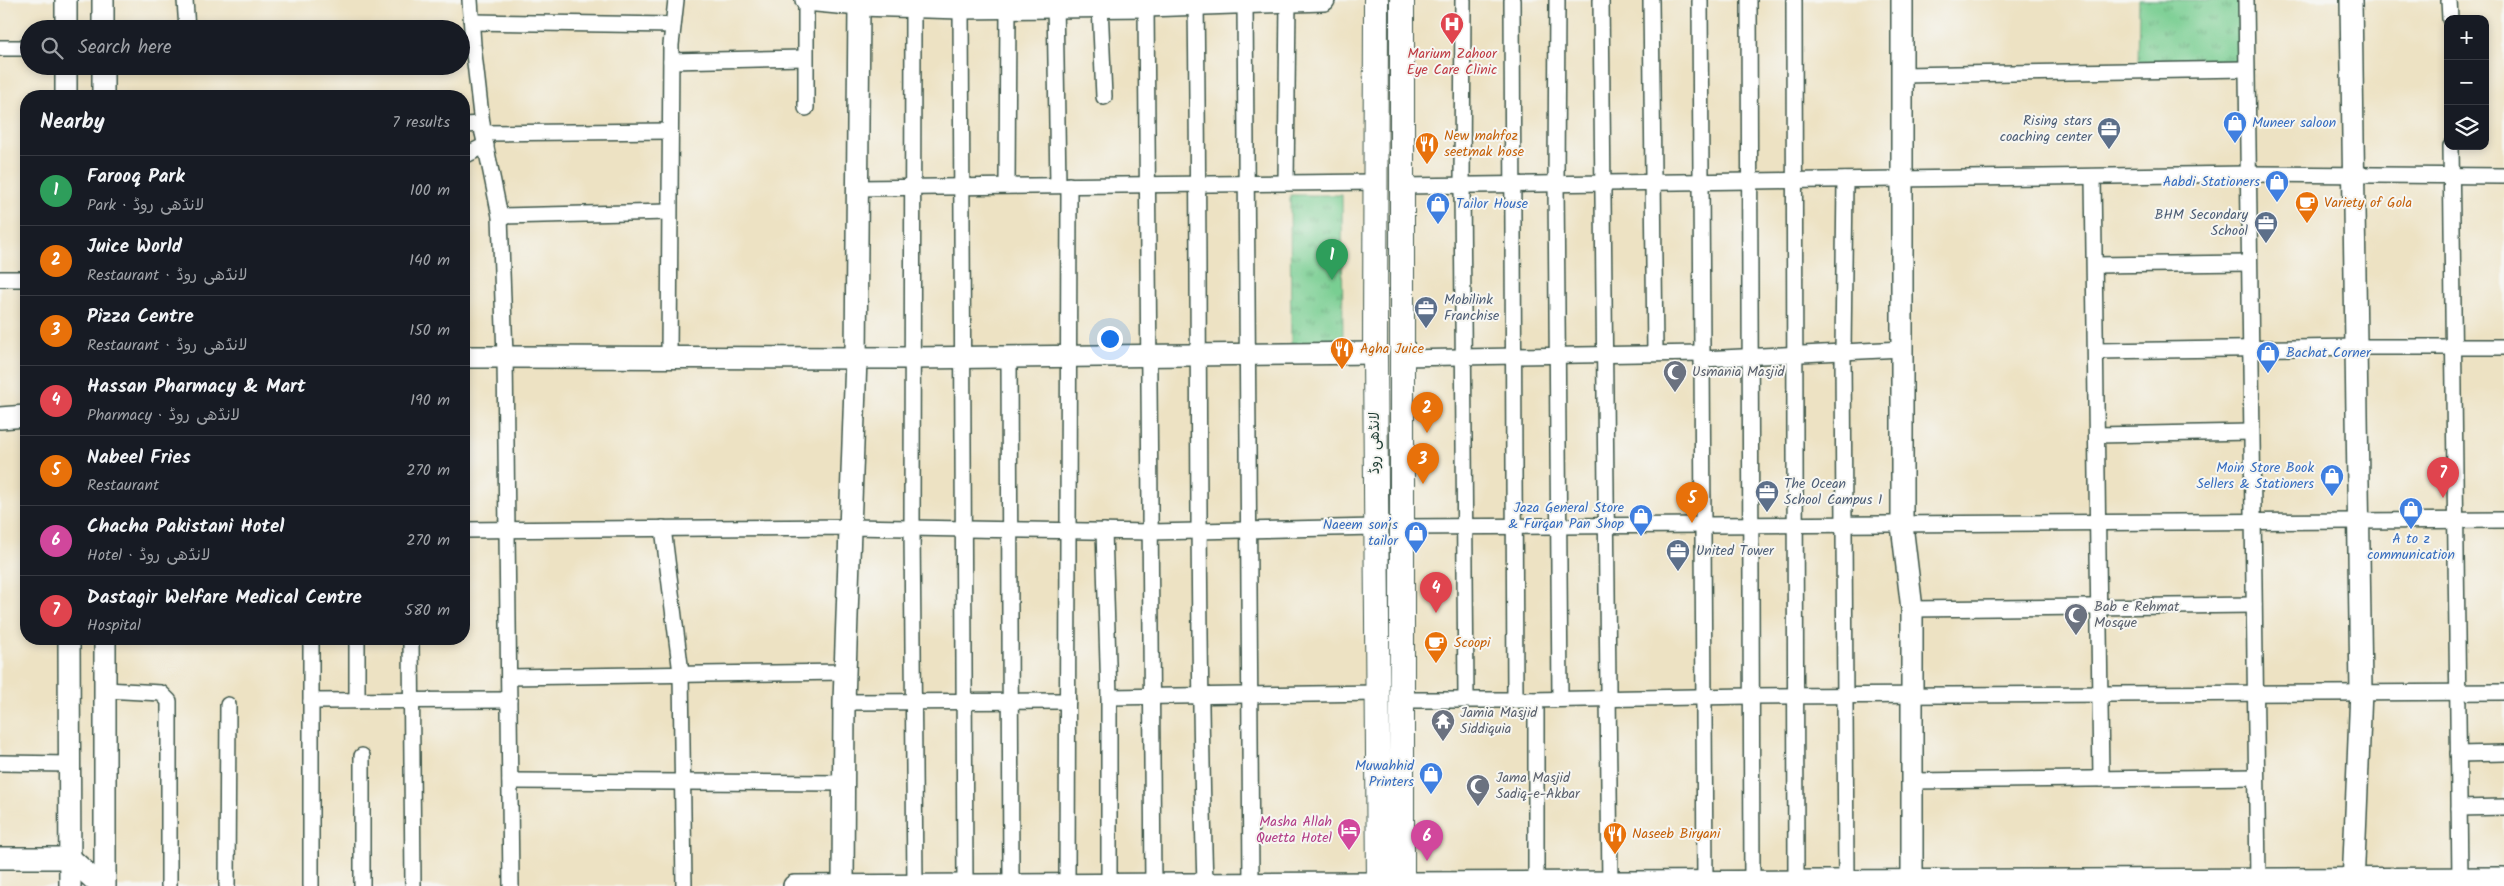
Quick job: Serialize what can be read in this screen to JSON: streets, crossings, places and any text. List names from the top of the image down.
{
  "streets": {
    "main road": ["لانڈھی روڈ"]
  },
  "places": {
    "hospital": ["Marium Zahoor Eye Care Clinic"],
    "shop": [
      "Muneer saloon",
      "Aabdi Stationers",
      "Tailor House",
      "Bachat Corner",
      "Moin Store Book Sellers & Stationers",
      "A to z communication",
      "Jaza General Store & Furqan Pan Shop",
      "Naeem son’s tailor",
      "Muwahhid Printers"
    ],
    "office": [
      "Rising stars coaching center",
      "BHM Secondary School",
      "Mobilink Franchise",
      "The Ocean School Campus 1",
      "United Tower"
    ],
    "restaurant": ["New mahfoz seetmak hose", "Agha Juice", "Naseeb Biryani"],
    "cafe": ["Variety of Gola", "Scoopi"],
    "mosque": ["Usmania Masjid", "Bab e Rehmat Mosque", "Jama Masjid Sadiq-e-Akbar"],
    "temple": ["Jamia Masjid Siddiquia"],
    "hotel": ["Masha Allah Quetta Hotel"]
  },
  "page": {
    "map_buttons": ["+", "−"],
    "search": "Search here",
    "heading": ["Nearby", "7 results"],
    "list": [
      {
        "mark": "1",
        "name": "Farooq Park",
        "note": "Park · لانڈھی روڈ",
        "value": "100 m"
      },
      {
        "mark": "2",
        "name": "Juice World",
        "note": "Restaurant · لانڈھی روڈ",
        "value": "140 m"
      },
      {
        "mark": "3",
        "name": "Pizza Centre",
        "note": "Restaurant · لانڈھی روڈ",
        "value": "150 m"
      },
      {
        "mark": "4",
        "name": "Hassan Pharmacy & Mart",
        "note": "Pharmacy · لانڈھی روڈ",
        "value": "190 m"
      },
      {
        "mark": "5",
        "name": "Nabeel Fries",
        "note": "Restaurant",
        "value": "270 m"
      },
      {
        "mark": "6",
        "name": "Chacha Pakistani Hotel",
        "note": "Hotel · لانڈھی روڈ",
        "value": "270 m"
      },
      {
        "mark": "7",
        "name": "Dastagir Welfare Medical Centre",
        "note": "Hospital",
        "value": "580 m"
      }
    ],
    "pins": [
      "1",
      "2",
      "3",
      "7",
      "5",
      "4",
      "6"
    ]
  }
}
